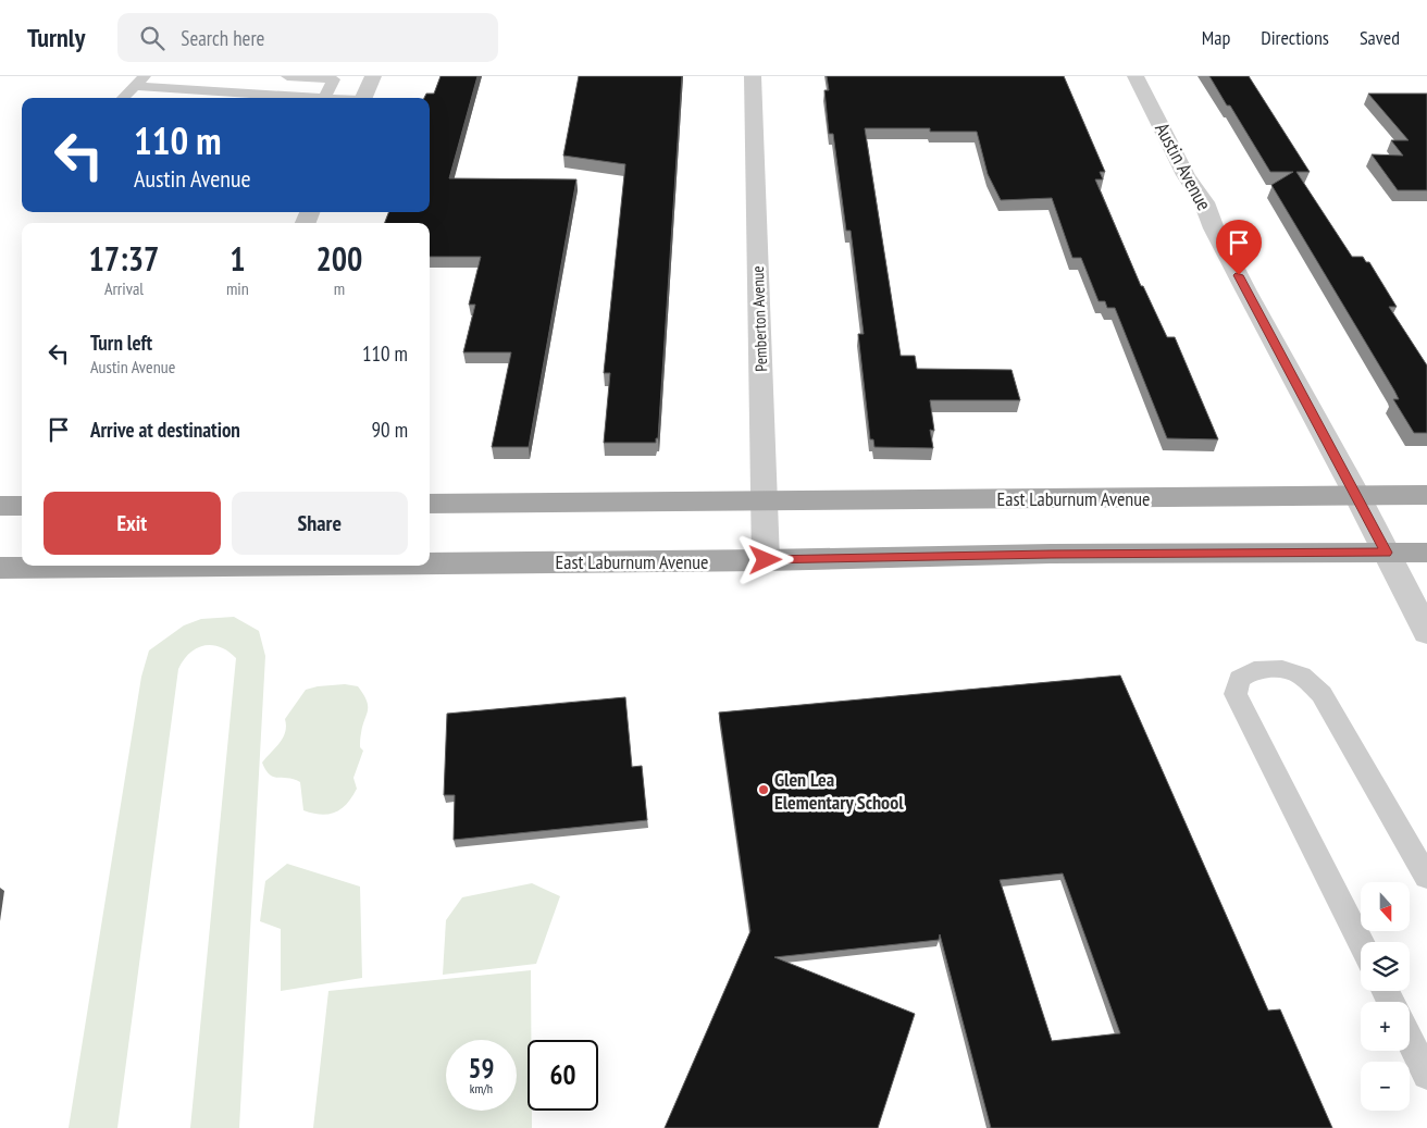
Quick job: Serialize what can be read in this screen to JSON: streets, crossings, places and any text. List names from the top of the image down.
{
  "streets": {
    "main road": ["East Laburnum Avenue"],
    "street": ["Austin Avenue", "Pemberton Avenue"]
  },
  "crossings": [
    ["Austin Avenue", "East Laburnum Avenue"],
    ["Pemberton Avenue", "East Laburnum Avenue"]
  ],
  "places": ["Glen Lea Elementary School"],
  "north": "bottom",
  "page": {
    "header": "Turnly",
    "search": "Search here",
    "nav": ["Map", "Directions", "Saved"],
    "turn": ["110 m", "Austin Avenue"],
    "eta": [
      "17:37",
      "Arrival",
      "1",
      "min",
      "200",
      "m"
    ],
    "list": [
      {
        "name": "Turn left",
        "note": "Austin Avenue",
        "value": "110 m"
      },
      {
        "name": "Arrive at destination",
        "value": "90 m"
      }
    ],
    "buttons": ["Exit", "Share"],
    "map_buttons": ["+", "−"],
    "speed": "59 km/h",
    "limit": "60"
  }
}
